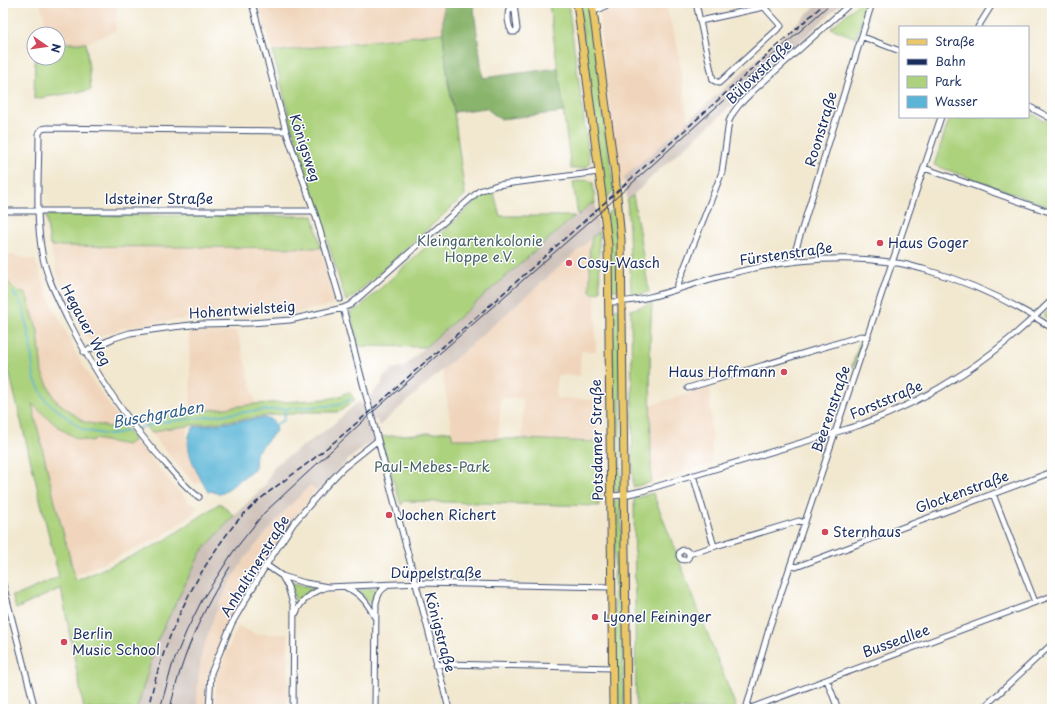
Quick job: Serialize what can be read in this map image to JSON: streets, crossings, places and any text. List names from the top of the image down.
{
  "streets": {
    "main road": ["Potsdamer Straße"],
    "street": [
      "Bülowstraße",
      "Roonstraße",
      "Königsweg",
      "Idsteiner Straße",
      "Fürstenstraße",
      "Hohentwielsteig",
      "Hegauer Weg",
      "Forststraße",
      "Beerenstraße",
      "Glockenstraße",
      "Anhaltinerstraße",
      "Düppelstraße",
      "Königstraße",
      "Busseallee"
    ]
  },
  "crossings": [
    ["Bülowstraße", "Fürstenstraße"],
    ["Roonstraße", "Fürstenstraße"],
    ["Königsweg", "Idsteiner Straße"],
    ["Königsweg", "Hegauer Weg"],
    ["Idsteiner Straße", "Hegauer Weg"],
    ["Fürstenstraße", "Forststraße"],
    ["Fürstenstraße", "Beerenstraße"],
    ["Fürstenstraße", "Potsdamer Straße"],
    ["Hohentwielsteig", "Hegauer Weg"],
    ["Hohentwielsteig", "Potsdamer Straße"],
    ["Hohentwielsteig", "Königstraße"],
    ["Forststraße", "Beerenstraße"],
    ["Forststraße", "Potsdamer Straße"],
    ["Beerenstraße", "Glockenstraße"],
    ["Beerenstraße", "Busseallee"],
    ["Potsdamer Straße", "Düppelstraße"],
    ["Anhaltinerstraße", "Düppelstraße"],
    ["Anhaltinerstraße", "Königstraße"],
    ["Düppelstraße", "Königstraße"]
  ],
  "water": ["Buschgraben"],
  "parks": ["Kleingartenkolonie Hoppe e.V.", "Paul-Mebes-Park"],
  "places": [
    "Haus Goger",
    "Cosy-Wasch",
    "Haus Hoffmann",
    "Jochen Richert",
    "Sternhaus",
    "Lyonel Feininger",
    "Berlin Music School"
  ],
  "legend": [
    "Straße",
    "Bahn",
    "Park",
    "Wasser"
  ],
  "north": "right"
}
